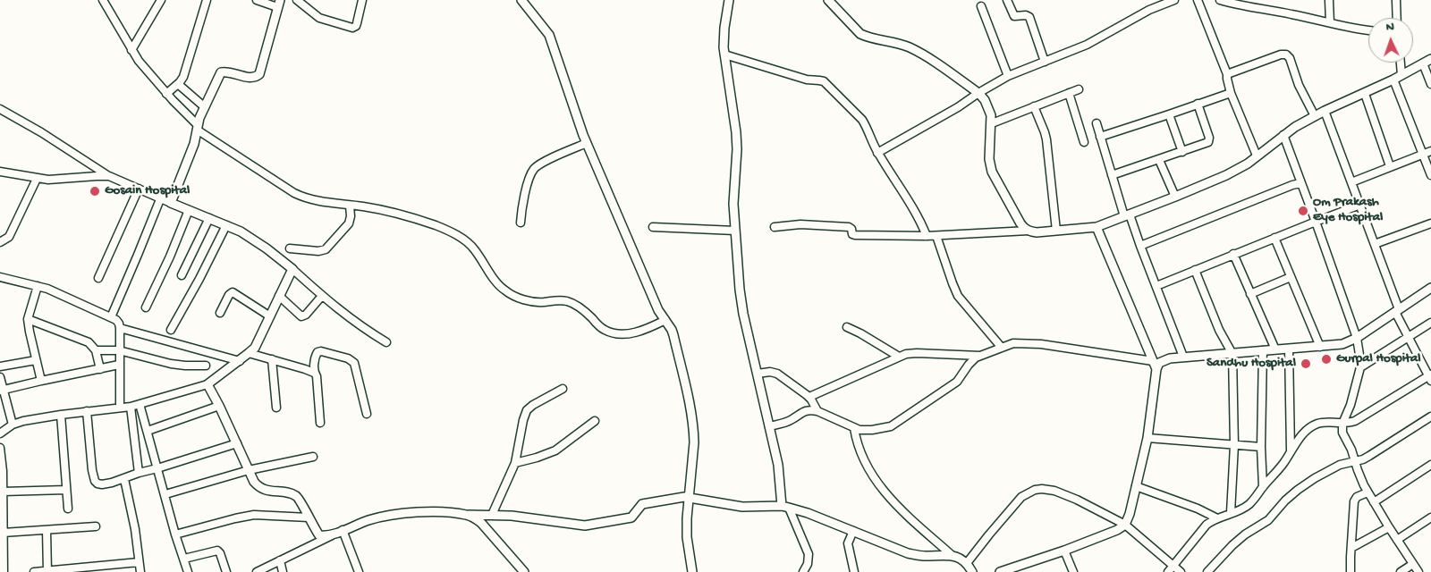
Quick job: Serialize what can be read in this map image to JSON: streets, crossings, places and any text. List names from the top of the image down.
{
  "places": [
    "Gosain Hospital",
    "Om Prakash Eye Hospital",
    "Gurpal Hospital",
    "Sandhu Hospital"
  ],
  "north": "top"
}
